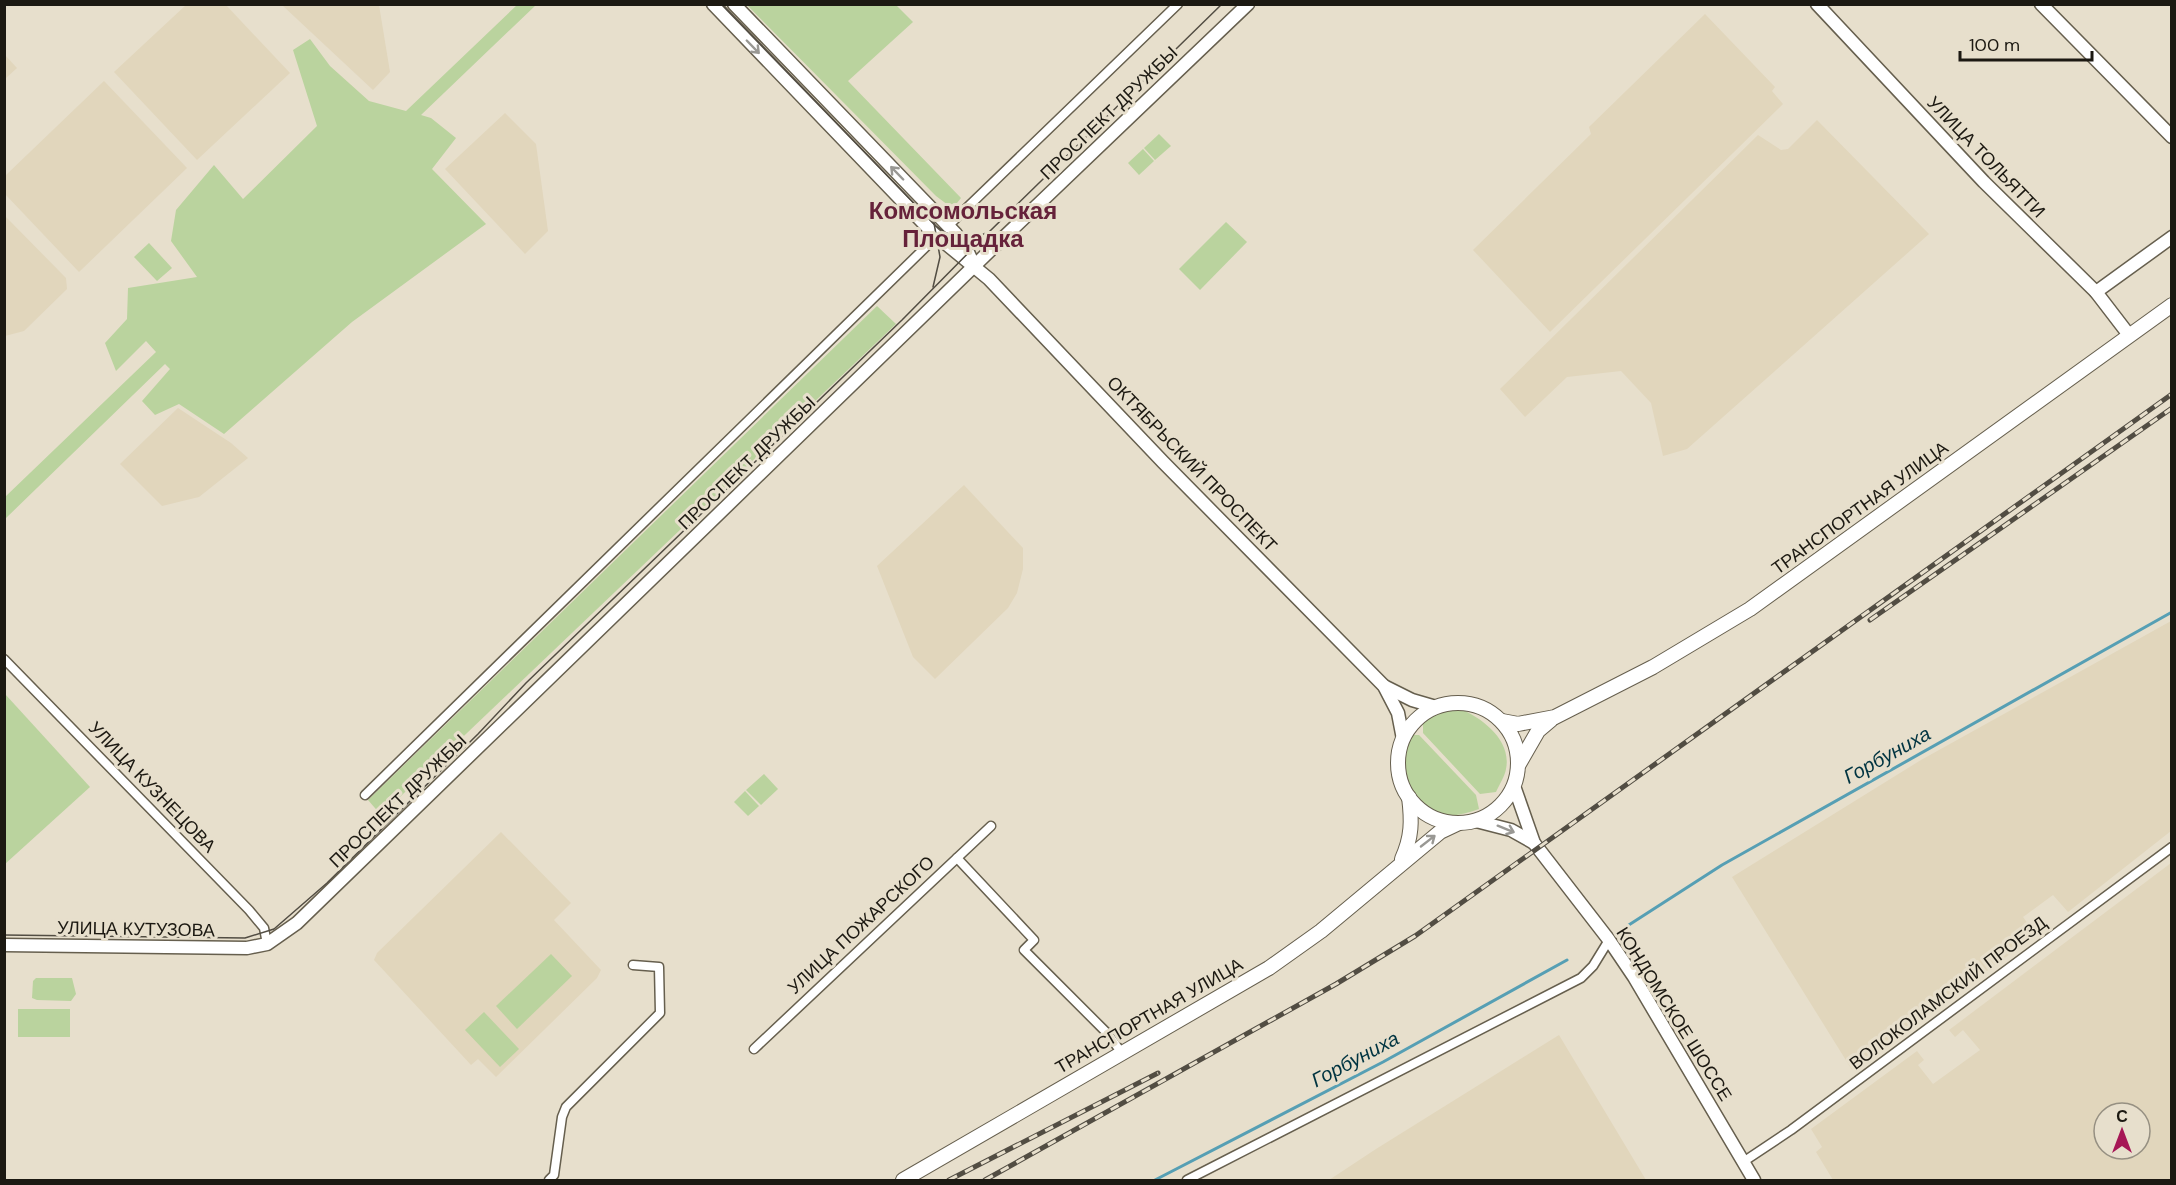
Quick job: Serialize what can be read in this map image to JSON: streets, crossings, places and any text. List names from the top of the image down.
{
  "streets": {
    "main road": [
      "ПРОСПЕКТ ДРУЖБЫ",
      "УЛИЦА ТОЛЬЯТТИ",
      "ОКТЯБРЬСКИЙ ПРОСПЕКТ",
      "ТРАНСПОРТНАЯ УЛИЦА",
      "УЛИЦА КУТУЗОВА",
      "КОНДОМСКОЕ ШОССЕ"
    ],
    "street": ["УЛИЦА КУЗНЕЦОВА", "УЛИЦА ПОЖАРСКОГО", "ВОЛОКОЛАМСКИЙ ПРОЕЗД"]
  },
  "crossings": [
    ["ПРОСПЕКТ ДРУЖБЫ", "ОКТЯБРЬСКИЙ ПРОСПЕКТ"],
    ["ПРОСПЕКТ ДРУЖБЫ", "УЛИЦА КУЗНЕЦОВА"],
    ["ПРОСПЕКТ ДРУЖБЫ", "УЛИЦА КУТУЗОВА"],
    ["УЛИЦА ТОЛЬЯТТИ", "ТРАНСПОРТНАЯ УЛИЦА"],
    ["ОКТЯБРЬСКИЙ ПРОСПЕКТ", "ТРАНСПОРТНАЯ УЛИЦА"],
    ["ОКТЯБРЬСКИЙ ПРОСПЕКТ", "КОНДОМСКОЕ ШОССЕ"],
    ["ТРАНСПОРТНАЯ УЛИЦА", "КОНДОМСКОЕ ШОССЕ"],
    ["УЛИЦА КУЗНЕЦОВА", "УЛИЦА КУТУЗОВА"],
    ["ВОЛОКОЛАМСКИЙ ПРОЕЗД", "КОНДОМСКОЕ ШОССЕ"]
  ],
  "districts": ["Комсомольская Площадка"],
  "water": ["Горбуниха"],
  "scale_bar": "100 m",
  "north": "top"
}
